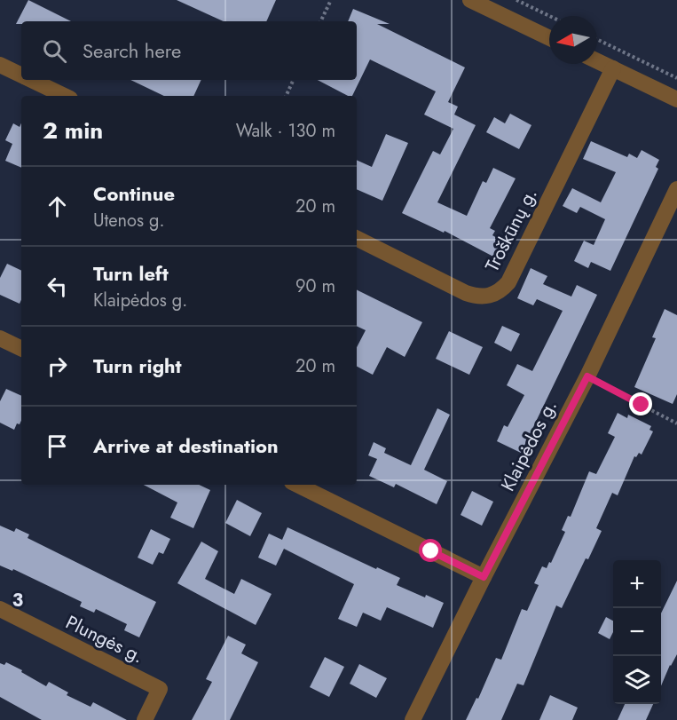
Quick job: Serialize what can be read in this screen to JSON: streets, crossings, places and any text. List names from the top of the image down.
{
  "streets": {
    "street": ["Troškūnų g.", "Klaipėdos g.", "Plungės g."]
  },
  "north": "left",
  "page": {
    "search": "Search here",
    "heading": ["2 min", "Walk · 130 m"],
    "list": [
      ["Continue", "Utenos g.", "20 m"],
      ["Turn left", "Klaipėdos g.", "90 m"],
      ["Turn right", "20 m"],
      "Arrive at destination"
    ],
    "map_buttons": ["+", "−"]
  },
  "grid": {
    "rows": ["3"]
  }
}
